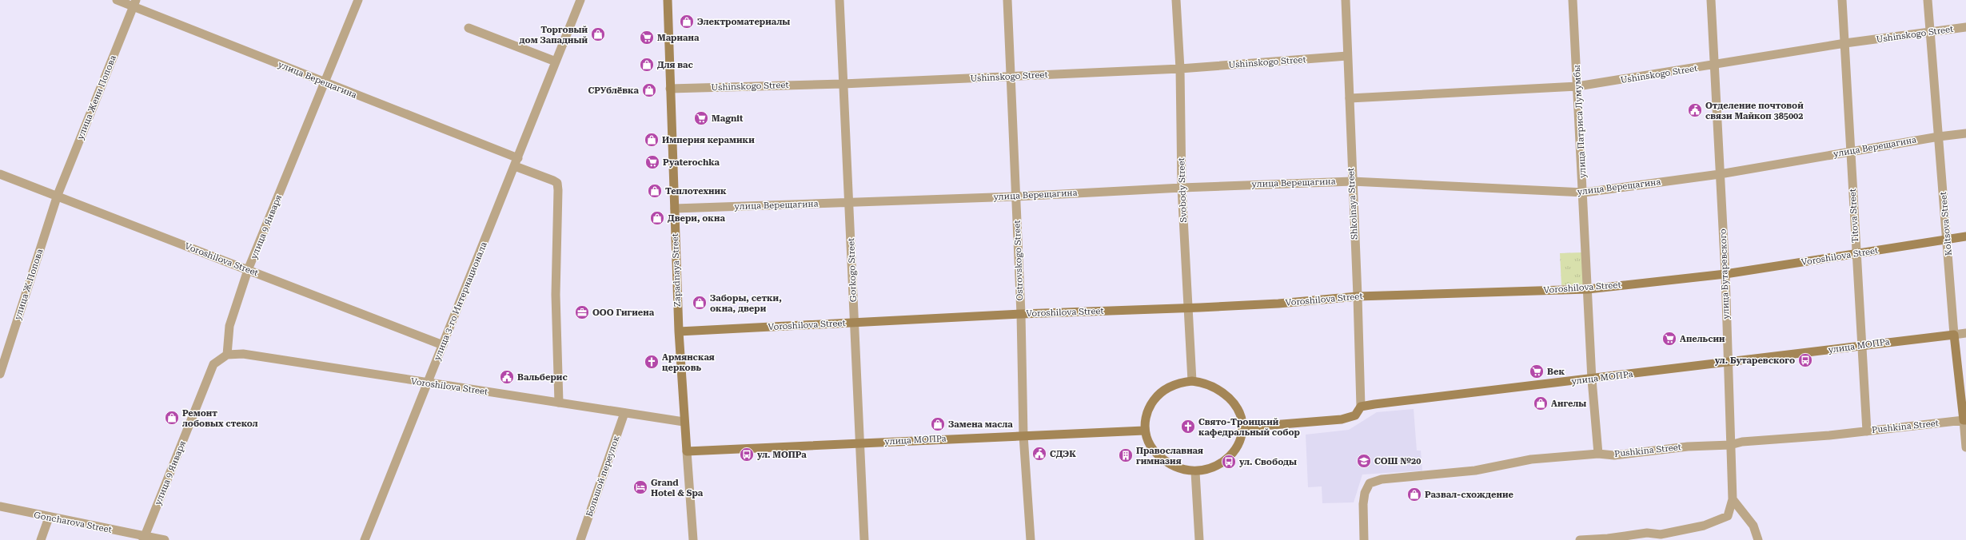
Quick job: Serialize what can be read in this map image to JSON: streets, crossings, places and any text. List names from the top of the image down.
{
  "streets": {
    "main road": [
      "Koltsova Street",
      "Voroshilova Street",
      "Zapadnaya Street",
      "улица МОПРа"
    ],
    "street": [
      "Ushinskogo Street",
      "улица Верещагина",
      "улица Жени Попова",
      "улица Патриса Лумумбы",
      "Svobody Street",
      "Shkolnaya Street",
      "Titova Street",
      "улица 9 Января",
      "Ostrovskogo Street",
      "Gorkogo Street",
      "улица Бутаревского",
      "улица Ж.Попова",
      "улица 3-го Интернационала",
      "Pushkina Street",
      "Большой переулок",
      "Goncharova Street"
    ]
  },
  "crossings": [
    ["Ushinskogo Street", "улица Патриса Лумумбы"],
    ["Ushinskogo Street", "Svobody Street"],
    ["Ushinskogo Street", "Shkolnaya Street"],
    ["Ushinskogo Street", "Titova Street"],
    ["Ushinskogo Street", "Koltsova Street"],
    ["Ushinskogo Street", "Ostrovskogo Street"],
    ["Ushinskogo Street", "Zapadnaya Street"],
    ["Ushinskogo Street", "Gorkogo Street"],
    ["Ushinskogo Street", "улица Бутаревского"],
    ["улица Верещагина", "улица Жени Попова"],
    ["улица Верещагина", "улица Патриса Лумумбы"],
    ["улица Верещагина", "Svobody Street"],
    ["улица Верещагина", "Shkolnaya Street"],
    ["улица Верещагина", "Titova Street"],
    ["улица Верещагина", "Koltsova Street"],
    ["улица Верещагина", "улица 9 Января"],
    ["улица Верещагина", "Voroshilova Street"],
    ["улица Верещагина", "Ostrovskogo Street"],
    ["улица Верещагина", "Zapadnaya Street"],
    ["улица Верещагина", "Gorkogo Street"],
    ["улица Верещагина", "улица Бутаревского"],
    ["улица Верещагина", "улица 3-го Интернационала"],
    ["улица Жени Попова", "Voroshilova Street"],
    ["улица Жени Попова", "улица Ж.Попова"],
    ["улица Патриса Лумумбы", "Voroshilova Street"],
    ["улица Патриса Лумумбы", "улица МОПРа"],
    ["улица Патриса Лумумбы", "Pushkina Street"],
    ["Svobody Street", "Voroshilova Street"],
    ["Svobody Street", "улица МОПРа"],
    ["Shkolnaya Street", "Voroshilova Street"],
    ["Shkolnaya Street", "улица МОПРа"],
    ["Titova Street", "Voroshilova Street"],
    ["Titova Street", "улица МОПРа"],
    ["Titova Street", "Pushkina Street"],
    ["Koltsova Street", "Voroshilova Street"],
    ["Koltsova Street", "улица МОПРа"],
    ["Koltsova Street", "Pushkina Street"],
    ["улица 9 Января", "Voroshilova Street"],
    ["улица 9 Января", "Goncharova Street"],
    ["Voroshilova Street", "Ostrovskogo Street"],
    ["Voroshilova Street", "Zapadnaya Street"],
    ["Voroshilova Street", "Gorkogo Street"],
    ["Voroshilova Street", "улица Бутаревского"],
    ["Voroshilova Street", "улица Ж.Попова"],
    ["Voroshilova Street", "улица 3-го Интернационала"],
    ["Voroshilova Street", "Большой переулок"],
    ["Ostrovskogo Street", "улица МОПРа"],
    ["Zapadnaya Street", "улица МОПРа"],
    ["Gorkogo Street", "улица МОПРа"],
    ["улица Бутаревского", "улица МОПРа"],
    ["улица Бутаревского", "Pushkina Street"]
  ],
  "places": {
    "shop": [
      "Электроматериалы",
      "Торговый дом Западный",
      "Для вас",
      "СРУблёвка",
      "Империя керамики",
      "Теплотехник",
      "Двери, окна",
      "Заборы, сетки, окна, двери",
      "Ангелы",
      "Ремонт лобовых стекол",
      "Замена масла",
      "Развал-схождение"
    ],
    "supermarket": [
      "Мариана",
      "Magnit",
      "Pyaterochka",
      "Апельсин",
      "Век"
    ],
    "public building": ["Отделение почтовой связи Майкоп 385002", "Вальберис", "СДЭК"],
    "office": ["ООО Гигиена"],
    "bus stop": ["ул. Бутаревского", "ул. МОПРа", "ул. Свободы"],
    "church": ["Армянская церковь", "Свято-Троицкий кафедральный собор"],
    "building": ["Православная гимназия"],
    "school or university": ["СОШ №20"],
    "hotel": ["Grand Hotel & Spa"]
  }
}
